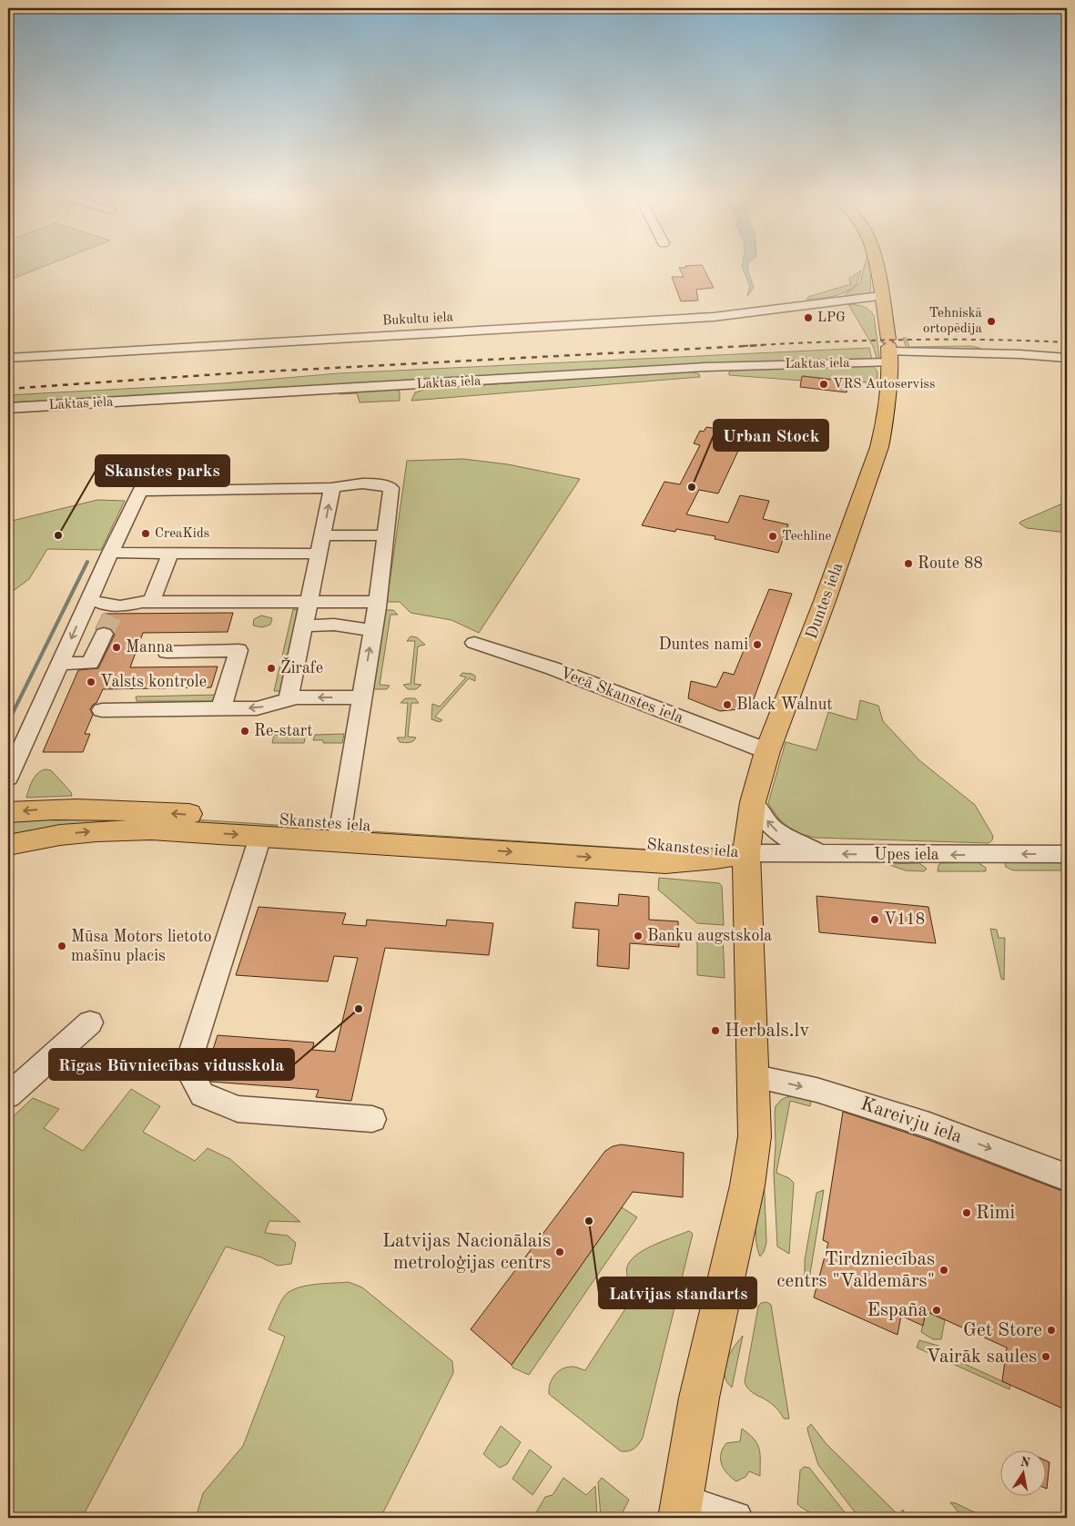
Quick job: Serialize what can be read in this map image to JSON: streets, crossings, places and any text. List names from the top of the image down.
{
  "streets": {
    "main road": ["Duntes iela", "Skanstes iela"],
    "street": [
      "Bukultu iela",
      "Laktas iela",
      "Vecā Skanstes iela",
      "Upes iela",
      "Kareivju iela"
    ]
  },
  "crossings": [
    ["Bukultu iela", "Duntes iela"],
    ["Laktas iela", "Duntes iela"],
    ["Duntes iela", "Vecā Skanstes iela"],
    ["Duntes iela", "Skanstes iela"],
    ["Duntes iela", "Upes iela"],
    ["Duntes iela", "Kareivju iela"],
    ["Skanstes iela", "Upes iela"]
  ],
  "one_way": ["Upes iela", "Kareivju iela"],
  "places": [
    "LPG",
    "Tehniskā ortopēdija",
    "VRS Autoserviss",
    "Urban Stock",
    "CreaKids",
    "Skanstes parks",
    "Techline",
    "Route 88",
    "Duntes nami",
    "Manna",
    "Žirafe",
    "Valsts kontrole",
    "Black Walnut",
    "Re-start",
    "V118",
    "Banku augstskola",
    "Mūsa Motors lietoto mašīnu placis",
    "Rīgas Būvniecības vidusskola",
    "Herbals.lv",
    "Rimi",
    "Latvijas standarts",
    "Latvijas Nacionālais metroloģijas centrs",
    "Tirdzniecības centrs \"Valdemārs\"",
    "España",
    "Get Store",
    "Vairāk saules"
  ],
  "north": "top"
}
